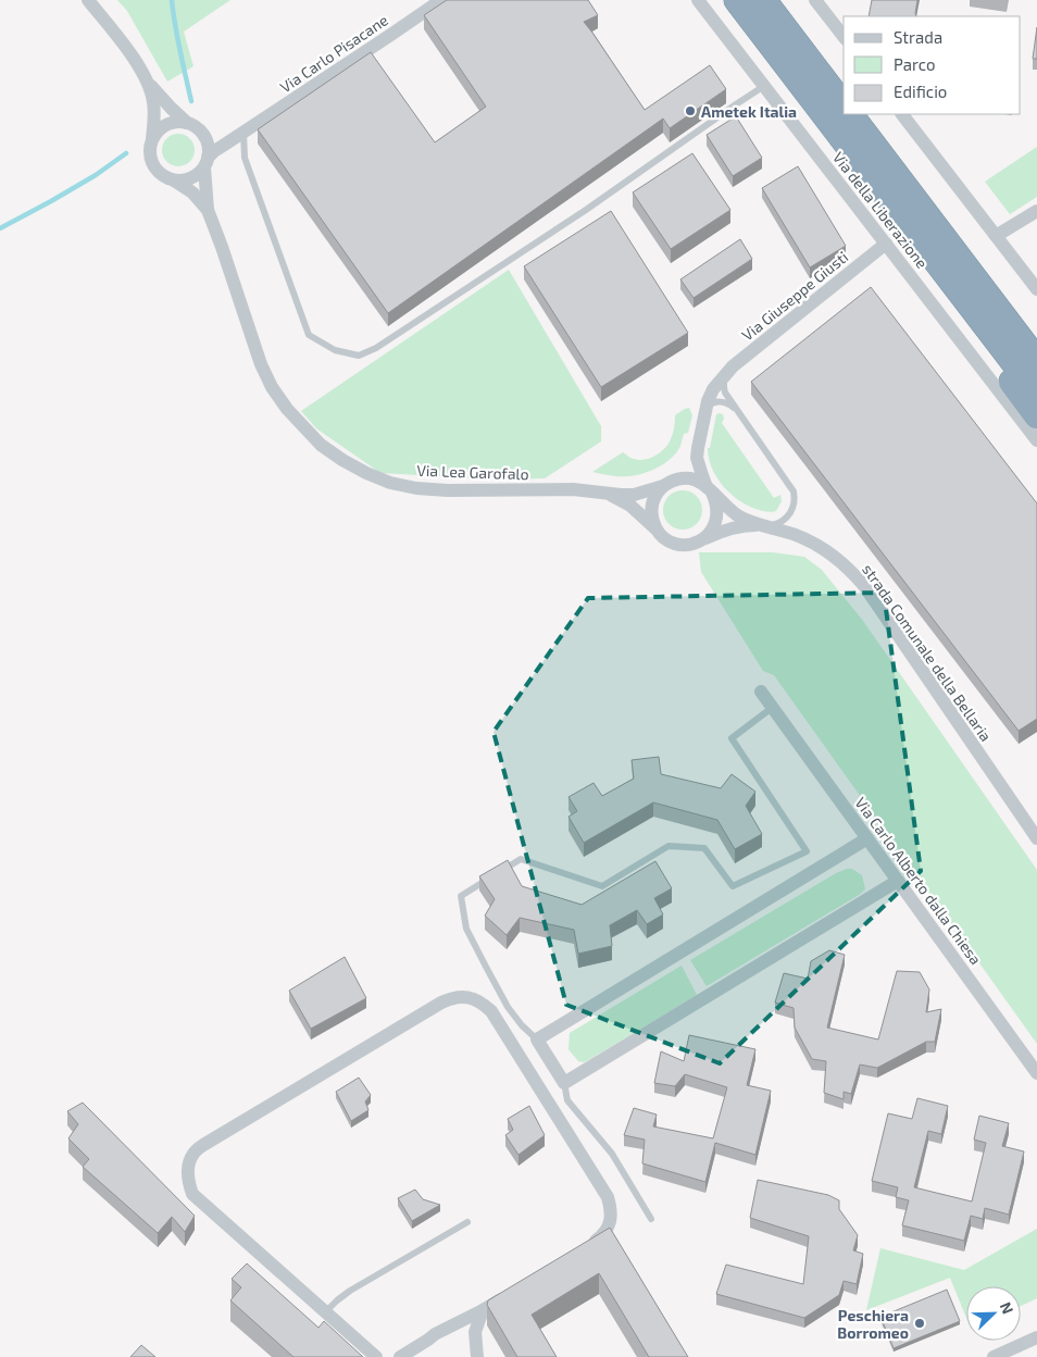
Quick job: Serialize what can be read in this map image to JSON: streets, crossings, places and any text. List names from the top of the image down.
{
  "streets": {
    "street": [
      "Via Carlo Pisacane",
      "Via della Liberazione",
      "Via Giuseppe Giusti",
      "Via Lea Garofalo",
      "strada Comunale della Bellaria",
      "Via Carlo Alberto dalla Chiesa"
    ]
  },
  "crossings": [
    ["Via Carlo Pisacane", "Via Lea Garofalo"],
    ["Via della Liberazione", "Via Giuseppe Giusti"],
    ["Via Giuseppe Giusti", "Via Lea Garofalo"]
  ],
  "places": ["Ametek Italia", "Peschiera Borromeo"],
  "legend": ["Strada", "Parco", "Edificio"],
  "north": "top right"
}
